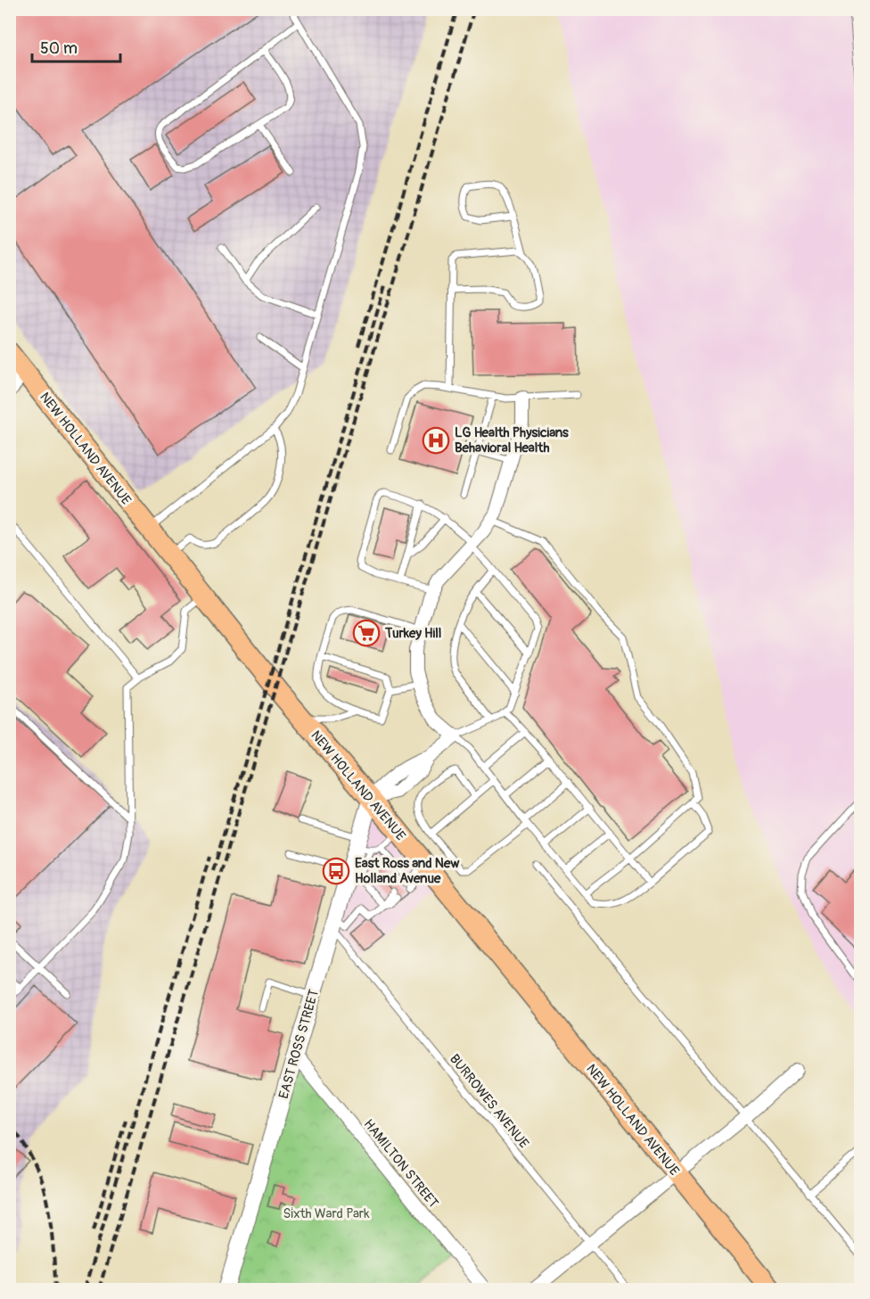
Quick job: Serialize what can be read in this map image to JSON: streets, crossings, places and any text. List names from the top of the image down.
{
  "streets": {
    "main road": ["NEW HOLLAND AVENUE"],
    "street": ["EAST ROSS STREET", "HAMILTON STREET"],
    "lane": ["BURROWES AVENUE"]
  },
  "crossings": [
    ["NEW HOLLAND AVENUE", "EAST ROSS STREET"],
    ["EAST ROSS STREET", "BURROWES AVENUE"],
    ["EAST ROSS STREET", "HAMILTON STREET"]
  ],
  "parks": ["Sixth Ward Park"],
  "places": {
    "hospital": ["LG Health Physicians Behavioral Health"],
    "supermarket": ["Turkey Hill"],
    "bus stop": ["East Ross and New Holland Avenue"]
  },
  "scale_bar": "50 m"
}
